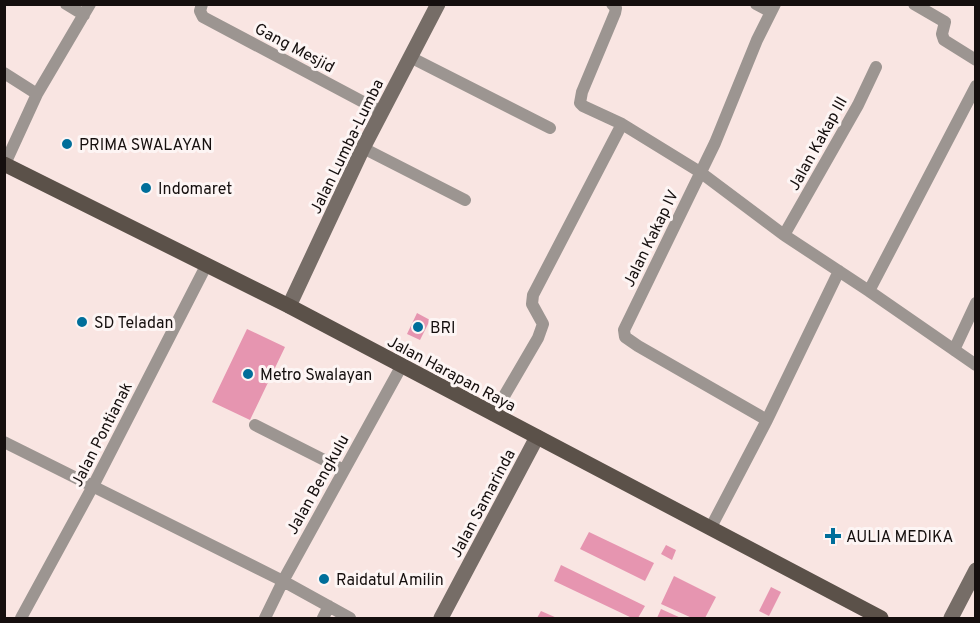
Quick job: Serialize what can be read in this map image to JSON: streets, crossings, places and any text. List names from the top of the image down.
{
  "streets": {
    "main road": ["Jalan Harapan Raya"],
    "street": [
      "Gang Mesjid",
      "Jalan Kakap III",
      "Jalan Lumba-Lumba",
      "Jalan Kakap IV",
      "Jalan Pontianak",
      "Jalan Bengkulu",
      "Jalan Samarinda"
    ]
  },
  "crossings": [
    ["Gang Mesjid", "Jalan Lumba-Lumba"],
    ["Jalan Lumba-Lumba", "Jalan Harapan Raya"],
    ["Jalan Harapan Raya", "Jalan Pontianak"],
    ["Jalan Harapan Raya", "Jalan Bengkulu"],
    ["Jalan Harapan Raya", "Jalan Samarinda"]
  ],
  "places": {
    "other": [
      "PRIMA SWALAYAN",
      "Indomaret",
      "SD Teladan",
      "BRI",
      "Metro Swalayan",
      "Raidatul Amilin"
    ],
    "health": ["AULIA MEDIKA"]
  }
}
